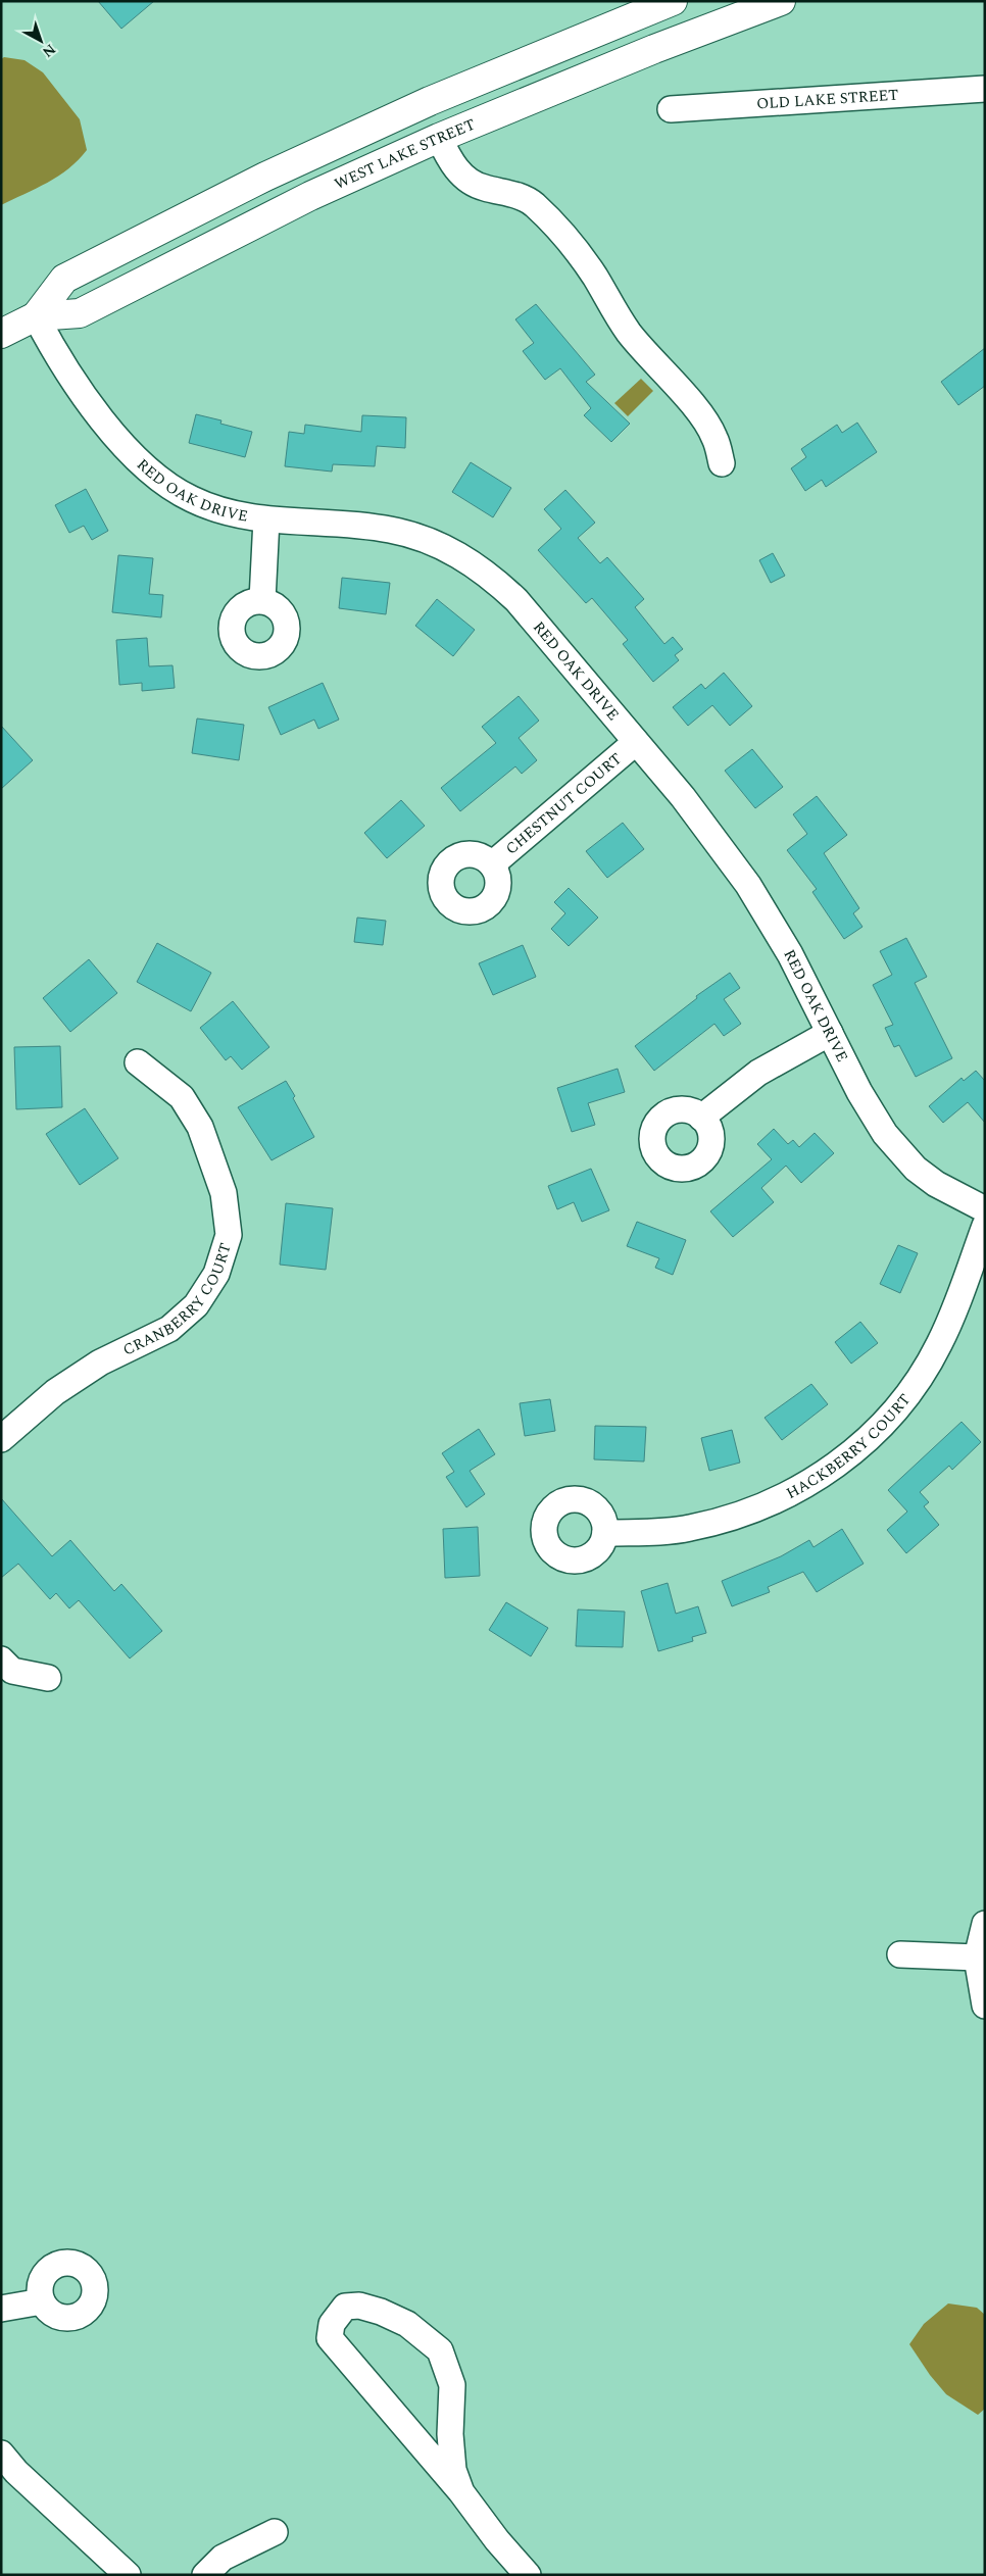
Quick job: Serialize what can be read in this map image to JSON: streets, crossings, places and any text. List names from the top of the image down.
{
  "streets": {
    "highway": ["WEST LAKE STREET"],
    "street": [
      "OLD LAKE STREET",
      "RED OAK DRIVE",
      "CHESTNUT COURT",
      "CRANBERRY COURT",
      "HACKBERRY COURT"
    ]
  },
  "crossings": [
    ["WEST LAKE STREET", "RED OAK DRIVE"],
    ["RED OAK DRIVE", "CHESTNUT COURT"]
  ],
  "north": "bottom right"
}
